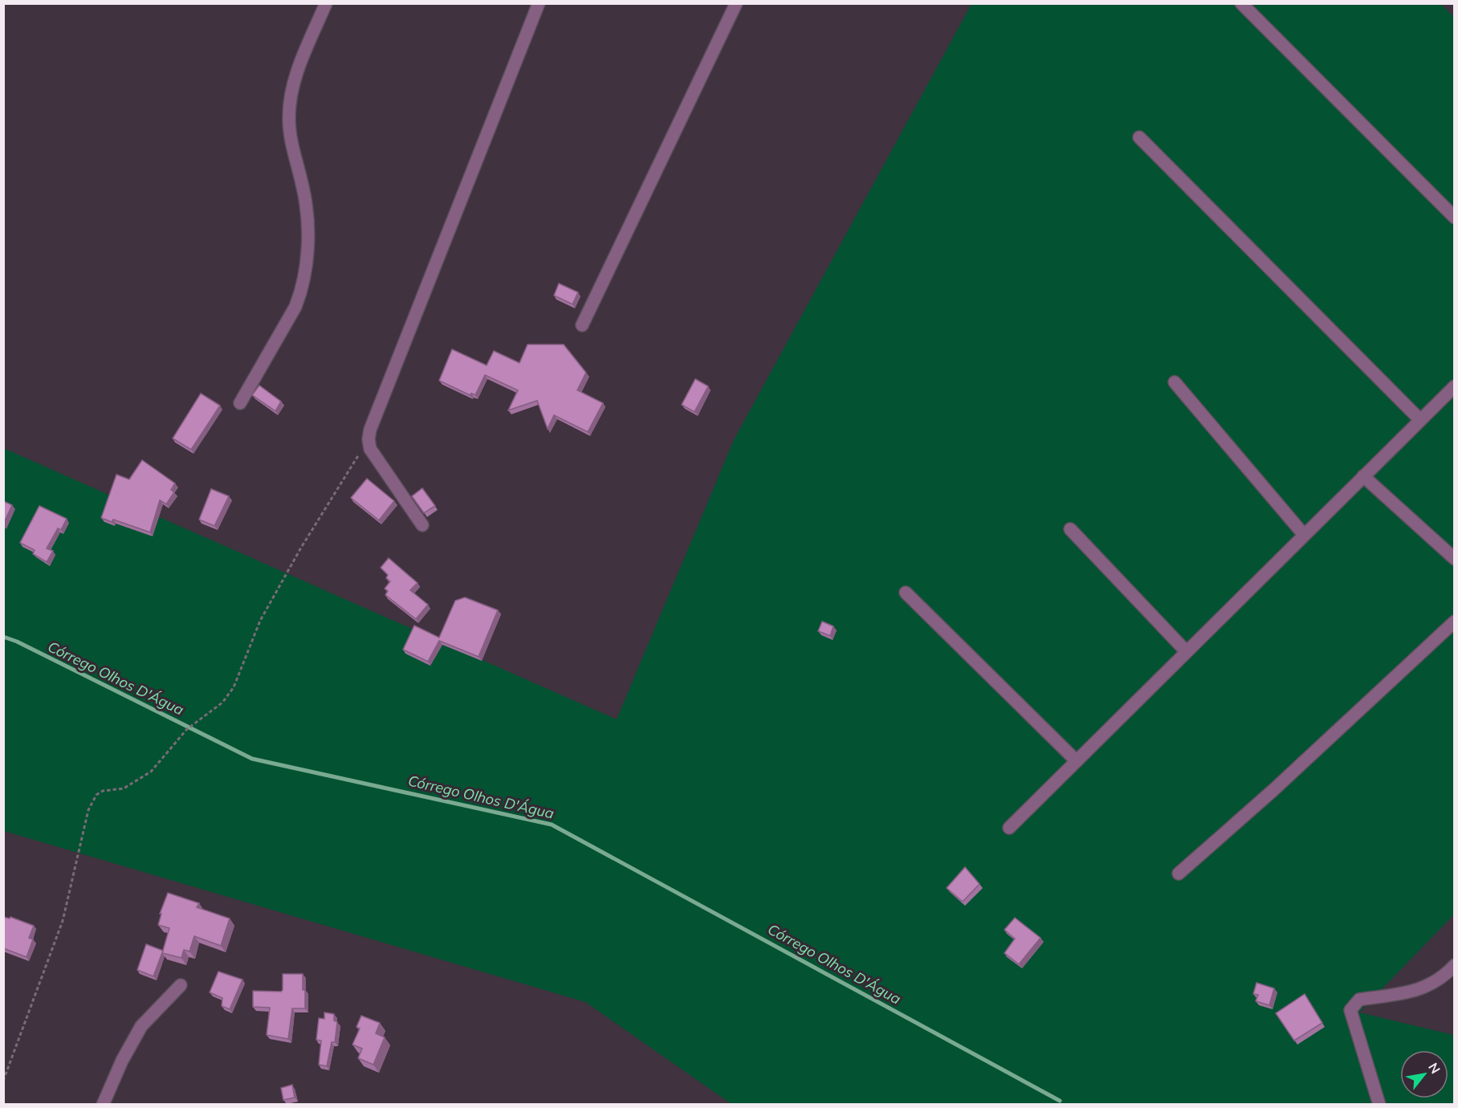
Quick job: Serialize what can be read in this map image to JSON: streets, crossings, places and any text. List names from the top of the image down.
{
  "water": ["Córrego Olhos D'Água"],
  "north": "top right"
}
